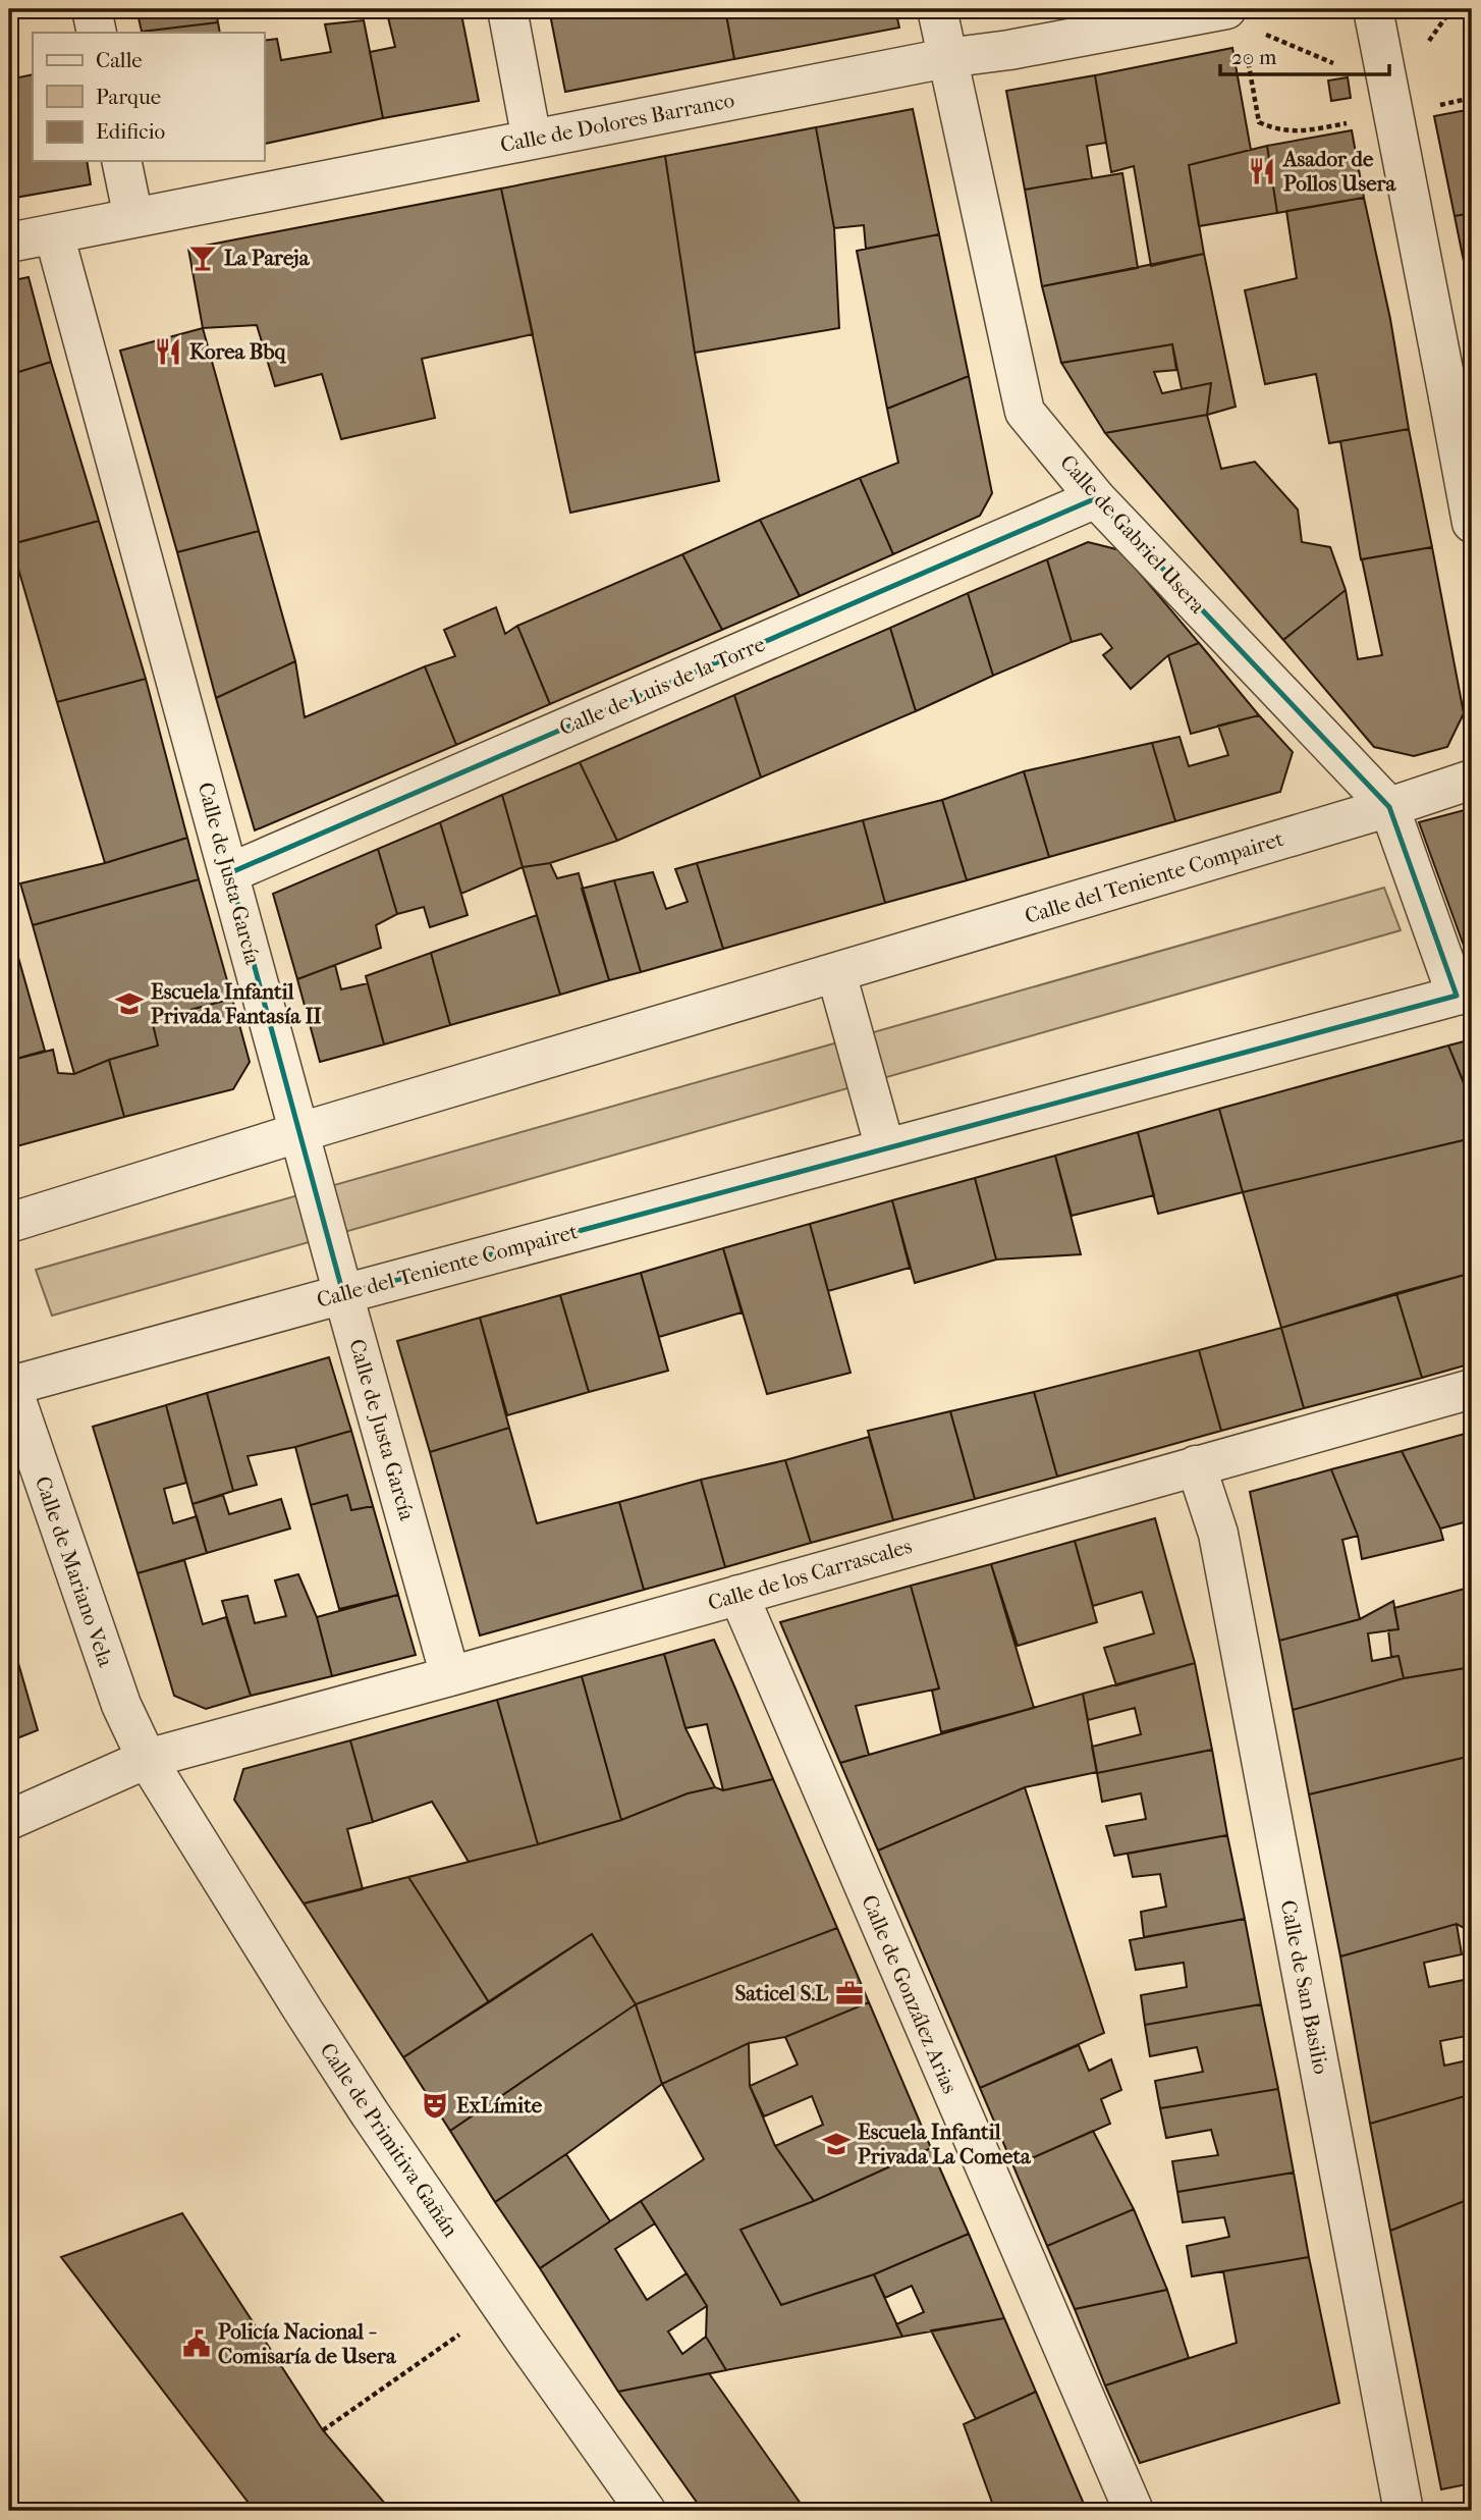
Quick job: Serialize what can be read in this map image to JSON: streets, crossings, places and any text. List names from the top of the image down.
{
  "streets": {
    "street": [
      "Calle de Dolores Barranco",
      "Calle de Gabriel Usera",
      "Calle de Luis de la Torre",
      "Calle de Justa García",
      "Calle del Teniente Compairet",
      "Calle de Mariano Vela",
      "Calle de los Carrascales",
      "Calle de San Basilio",
      "Calle de González Arias",
      "Calle de Primitiva Gañán"
    ]
  },
  "crossings": [
    ["Calle de Dolores Barranco", "Calle de Gabriel Usera"],
    ["Calle de Dolores Barranco", "Calle de Justa García"],
    ["Calle de Gabriel Usera", "Calle de Luis de la Torre"],
    ["Calle de Gabriel Usera", "Calle del Teniente Compairet"],
    ["Calle de Luis de la Torre", "Calle de Justa García"],
    ["Calle de Justa García", "Calle del Teniente Compairet"],
    ["Calle de Justa García", "Calle de los Carrascales"],
    ["Calle del Teniente Compairet", "Calle de Mariano Vela"],
    ["Calle de Mariano Vela", "Calle de los Carrascales"],
    ["Calle de Mariano Vela", "Calle de Primitiva Gañán"],
    ["Calle de los Carrascales", "Calle de San Basilio"],
    ["Calle de los Carrascales", "Calle de González Arias"],
    ["Calle de los Carrascales", "Calle de Primitiva Gañán"]
  ],
  "places": {
    "restaurant": ["Asador de Pollos Usera", "Korea Bbq"],
    "bar": ["La Pareja"],
    "school or university": ["Escuela Infantil Privada Fantasía II", "Escuela Infantil Privada La Cometa"],
    "office": ["Saticel S.L"],
    "theatre": ["ExLímite"],
    "public building": ["Policía Nacional - Comisaría de Usera"]
  },
  "legend": ["Calle", "Parque", "Edificio"],
  "scale_bar": "20 m"
}
